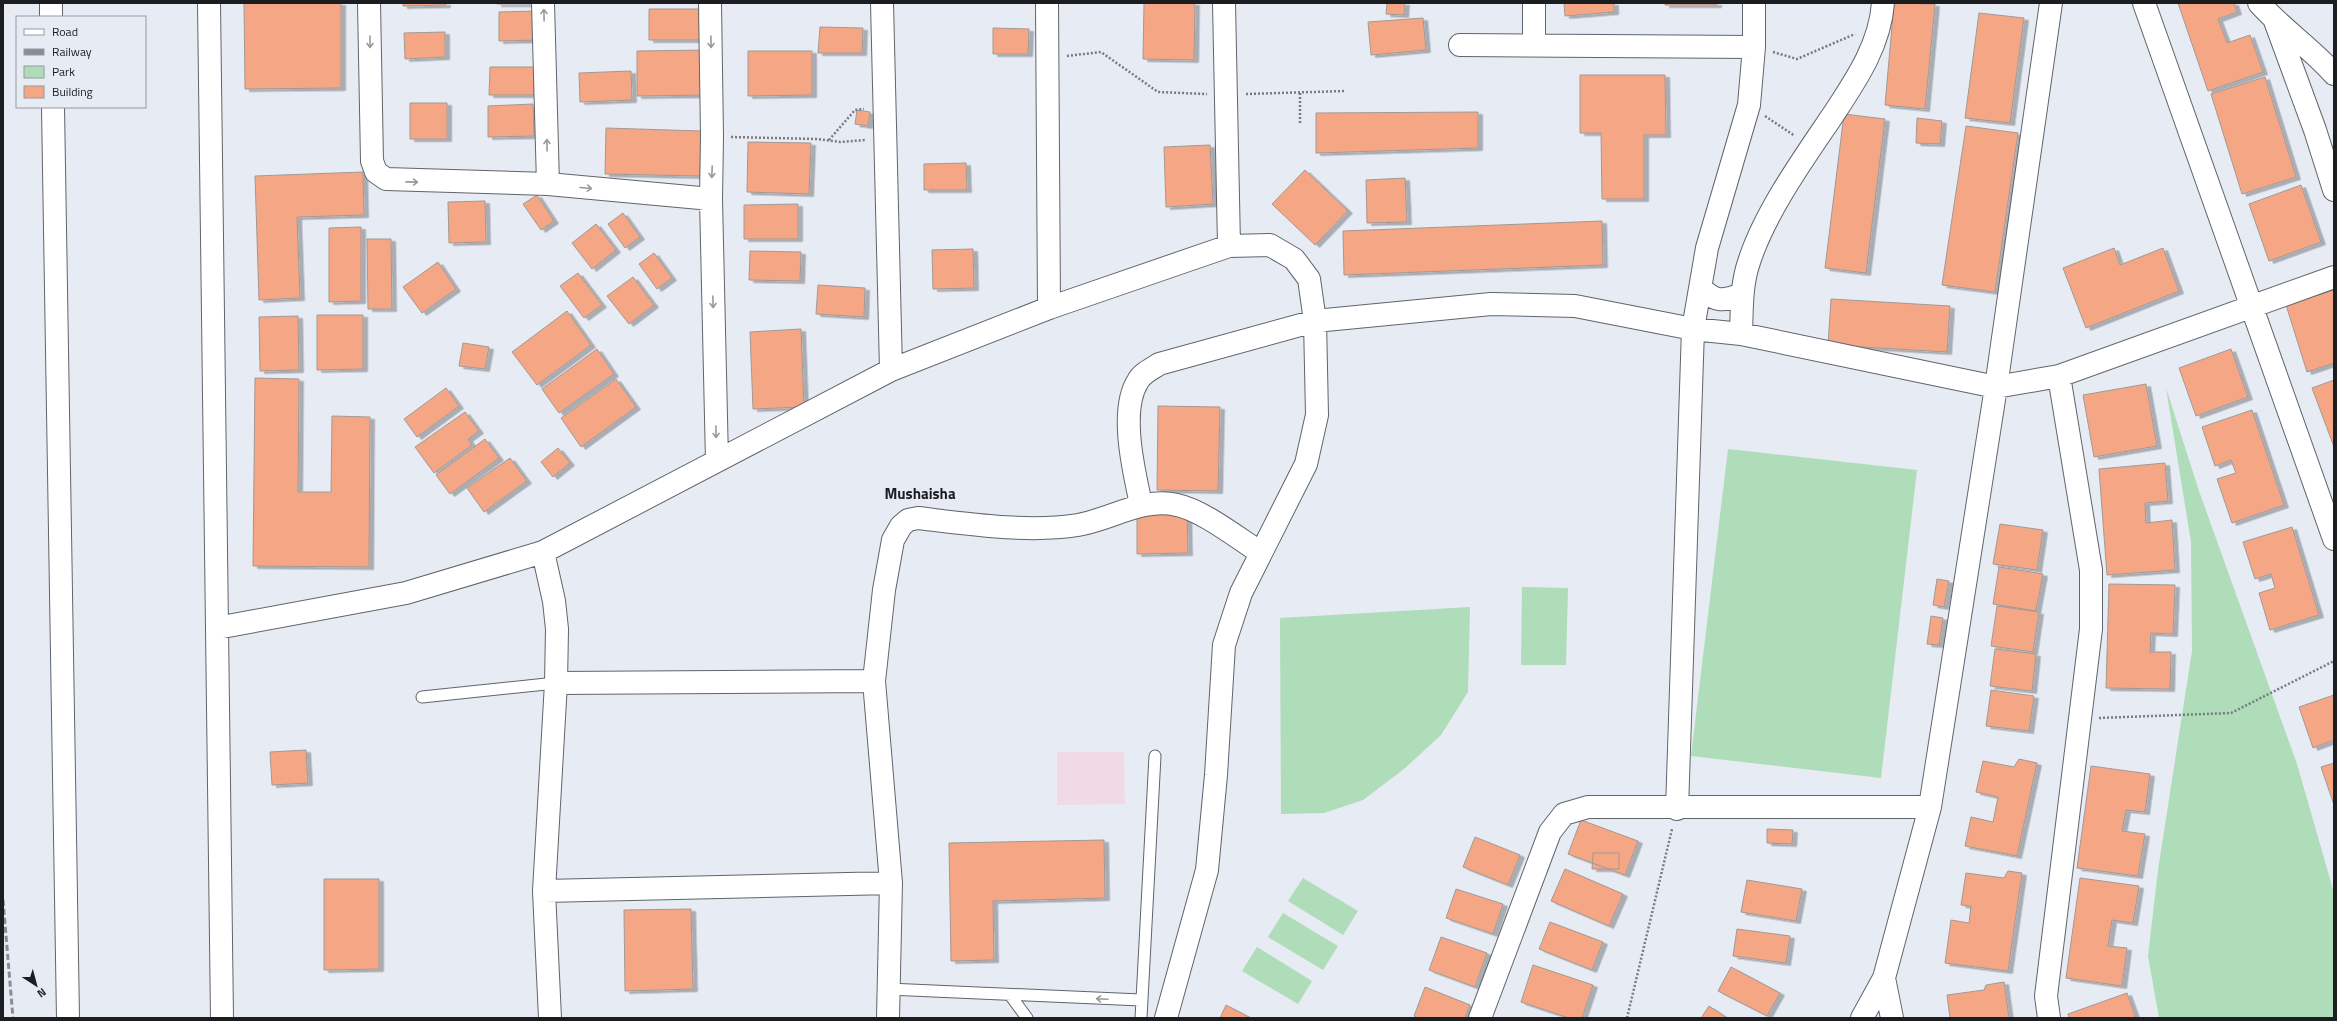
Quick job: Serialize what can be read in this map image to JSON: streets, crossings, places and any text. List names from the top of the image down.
{
  "districts": ["Mushaisha"],
  "legend": [
    "Road",
    "Railway",
    "Park",
    "Building"
  ],
  "north": "bottom right"
}
